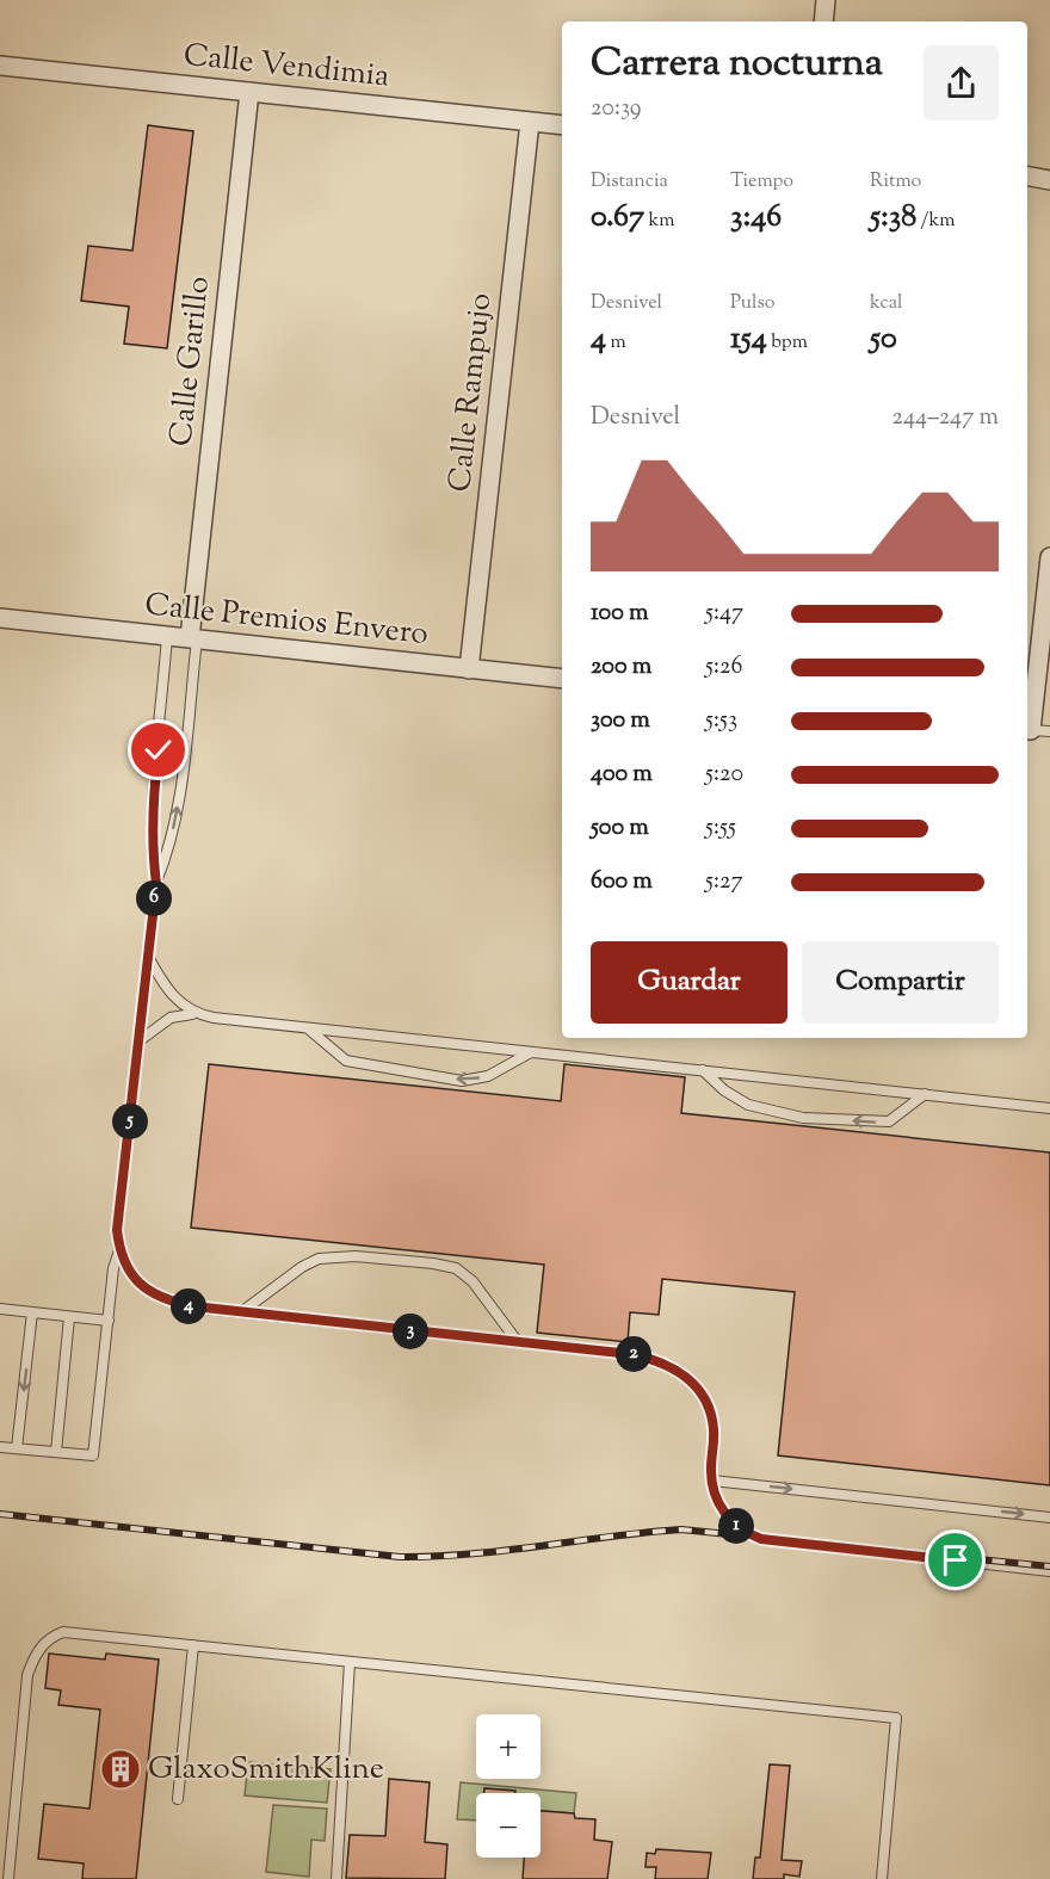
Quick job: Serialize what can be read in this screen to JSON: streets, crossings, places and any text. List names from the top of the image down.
{
  "streets": {
    "street": [
      "Calle Vendimia",
      "Calle Garillo",
      "Calle Rampujo",
      "Calle Premios Envero"
    ]
  },
  "crossings": [
    ["Calle Vendimia", "Calle Garillo"],
    ["Calle Vendimia", "Calle Rampujo"],
    ["Calle Garillo", "Calle Premios Envero"],
    ["Calle Rampujo", "Calle Premios Envero"]
  ],
  "places": {
    "building": ["GlaxoSmithKline"]
  },
  "page": {
    "heading": ["Carrera nocturna", "20:39"],
    "stats": [
      ["Distancia", "0.67 km"],
      ["Tiempo", "3:46"],
      ["Ritmo", "5:38 /km"],
      ["Desnivel", "4 m"],
      ["Pulso", "154 bpm"],
      ["kcal", "50"]
    ],
    "chart": ["Desnivel", "244–247 m"],
    "list": [
      {
        "name": "100 m",
        "note": "5:47"
      },
      {
        "name": "200 m",
        "note": "5:26"
      },
      {
        "name": "300 m",
        "note": "5:53"
      },
      {
        "name": "400 m",
        "note": "5:20"
      },
      {
        "name": "500 m",
        "note": "5:55"
      },
      {
        "name": "600 m",
        "note": "5:27"
      }
    ],
    "pins": [
      "6",
      "5",
      "4",
      "3",
      "2",
      "1"
    ],
    "buttons": ["Guardar", "Compartir"],
    "map_buttons": ["+", "−"]
  }
}
